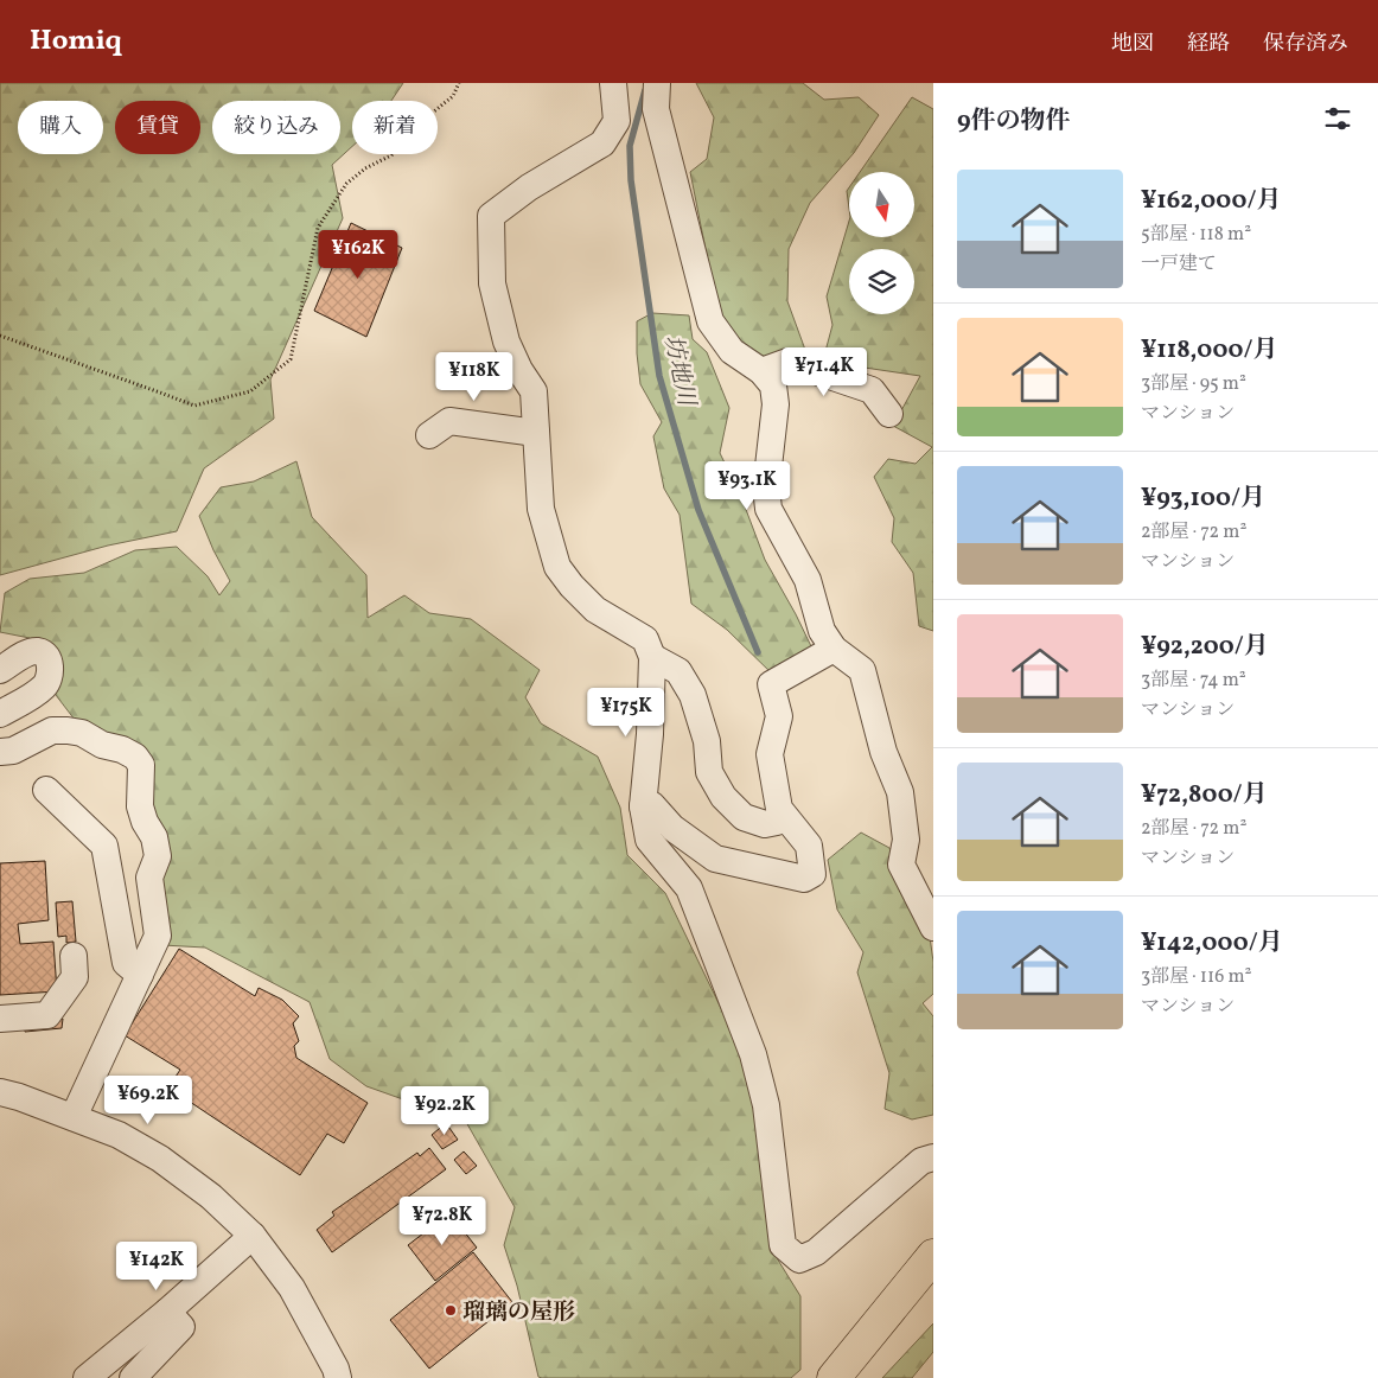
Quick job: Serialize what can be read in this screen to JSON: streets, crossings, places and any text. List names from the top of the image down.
{
  "water": ["坊地川"],
  "places": ["瑠璃の屋形"],
  "north": "bottom",
  "page": {
    "header": "Homiq",
    "nav": ["地図", "経路", "保存済み"],
    "heading": "9件の物件",
    "chip": [
      "購入",
      "賃貸",
      "絞り込み",
      "新着"
    ],
    "list": [
      {
        "name": "¥162,000/月",
        "note": "5部屋 · 118 m² · 一戸建て"
      },
      {
        "name": "¥118,000/月",
        "note": "3部屋 · 95 m² · マンション"
      },
      {
        "name": "¥93,100/月",
        "note": "2部屋 · 72 m² · マンション"
      },
      {
        "name": "¥92,200/月",
        "note": "3部屋 · 74 m² · マンション"
      },
      {
        "name": "¥72,800/月",
        "note": "2部屋 · 72 m² · マンション"
      },
      {
        "name": "¥142,000/月",
        "note": "3部屋 · 116 m² · マンション"
      }
    ],
    "price": [
      "¥162K",
      "¥71.4K",
      "¥118K",
      "¥93.1K",
      "¥175K",
      "¥69.2K",
      "¥92.2K",
      "¥72.8K",
      "¥142K"
    ]
  }
}
